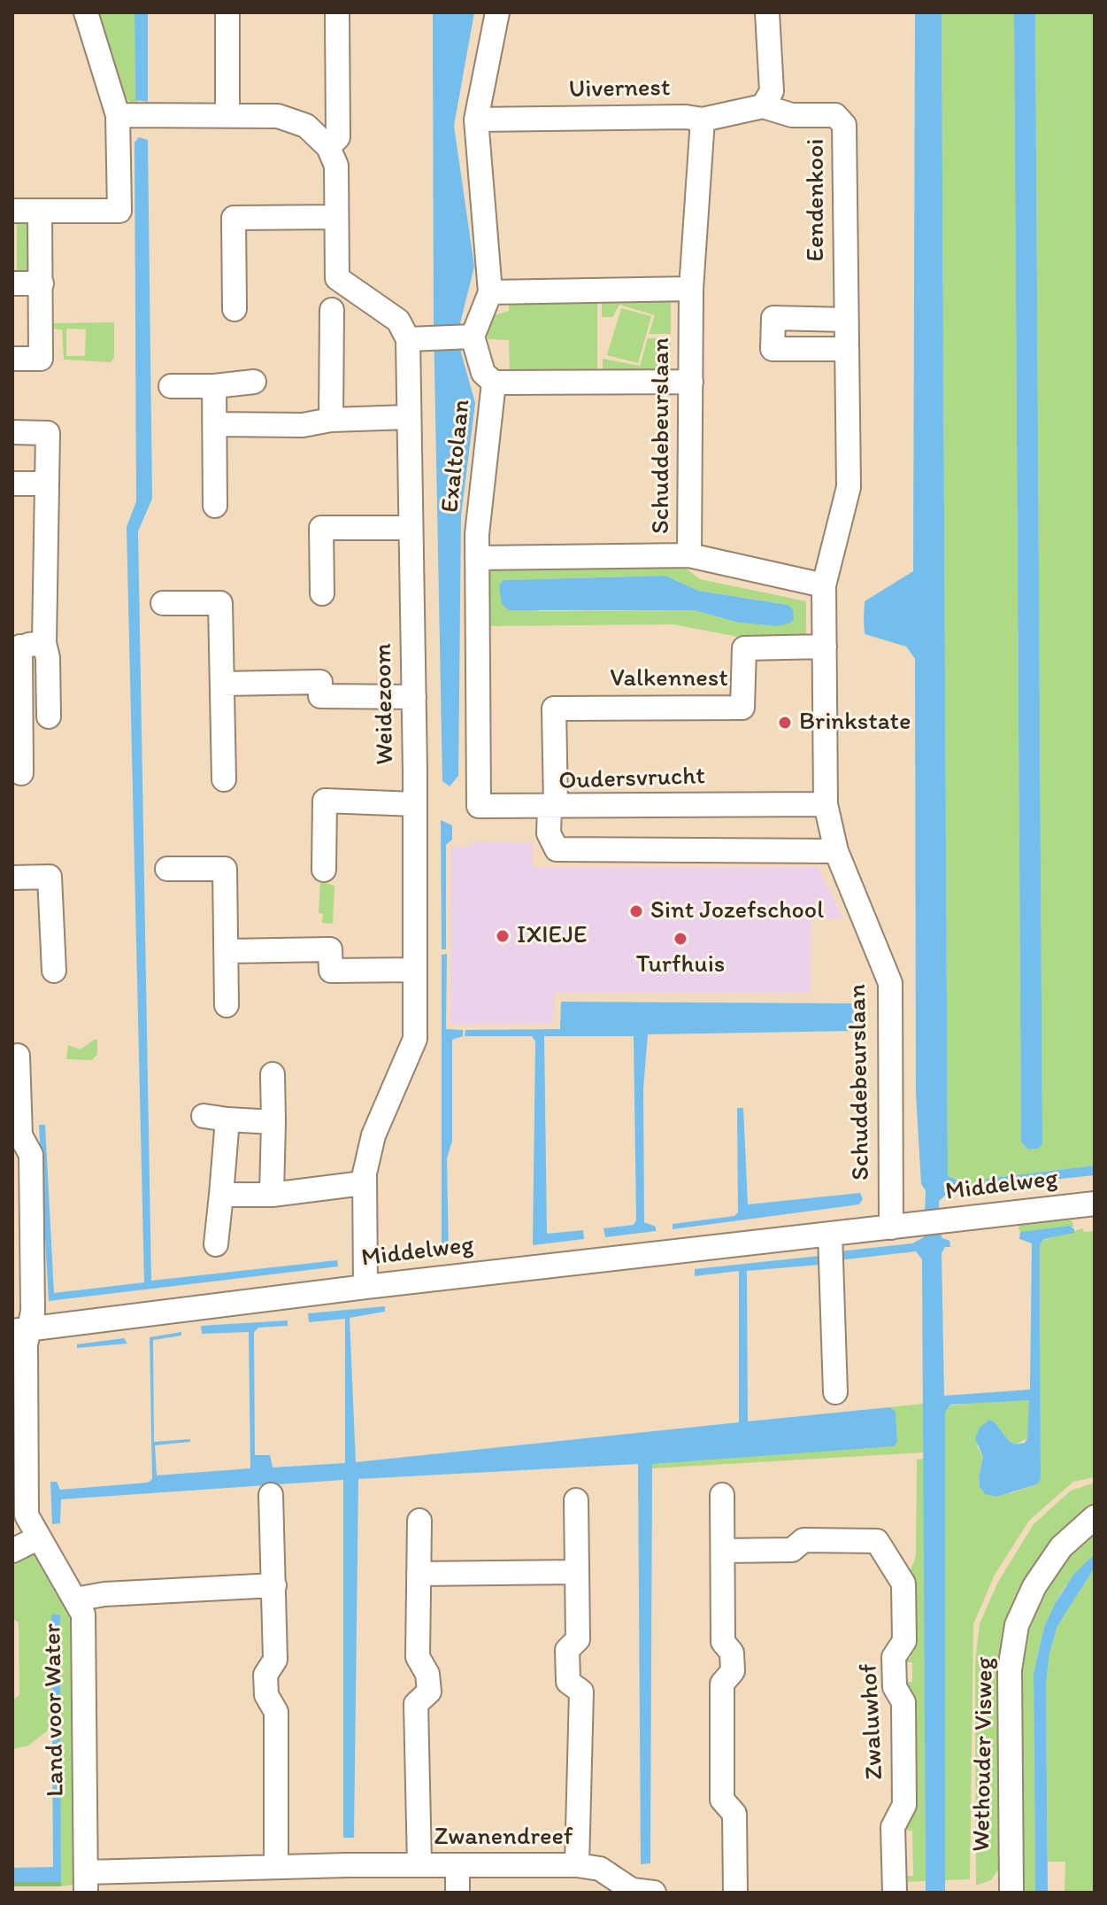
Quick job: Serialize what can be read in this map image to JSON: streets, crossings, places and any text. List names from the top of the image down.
{
  "streets": {
    "street": [
      "Uivernest",
      "Eendenkooi",
      "Schuddebeurslaan",
      "Exaltolaan",
      "Valkennest",
      "Weidezoom",
      "Oudersvrucht",
      "Middelweg",
      "Land voor Water",
      "Zwaluwhof",
      "Wethouder Visweg",
      "Zwanendreef"
    ]
  },
  "crossings": [
    ["Uivernest", "Eendenkooi"],
    ["Uivernest", "Schuddebeurslaan"],
    ["Eendenkooi", "Schuddebeurslaan"],
    ["Schuddebeurslaan", "Valkennest"],
    ["Schuddebeurslaan", "Oudersvrucht"],
    ["Schuddebeurslaan", "Middelweg"],
    ["Exaltolaan", "Valkennest"],
    ["Exaltolaan", "Oudersvrucht"],
    ["Valkennest", "Oudersvrucht"],
    ["Weidezoom", "Middelweg"],
    ["Middelweg", "Land voor Water"],
    ["Land voor Water", "Zwanendreef"]
  ],
  "places": [
    "Brinkstate",
    "Sint Jozefschool",
    "IXIEJE",
    "Turfhuis"
  ]
}
